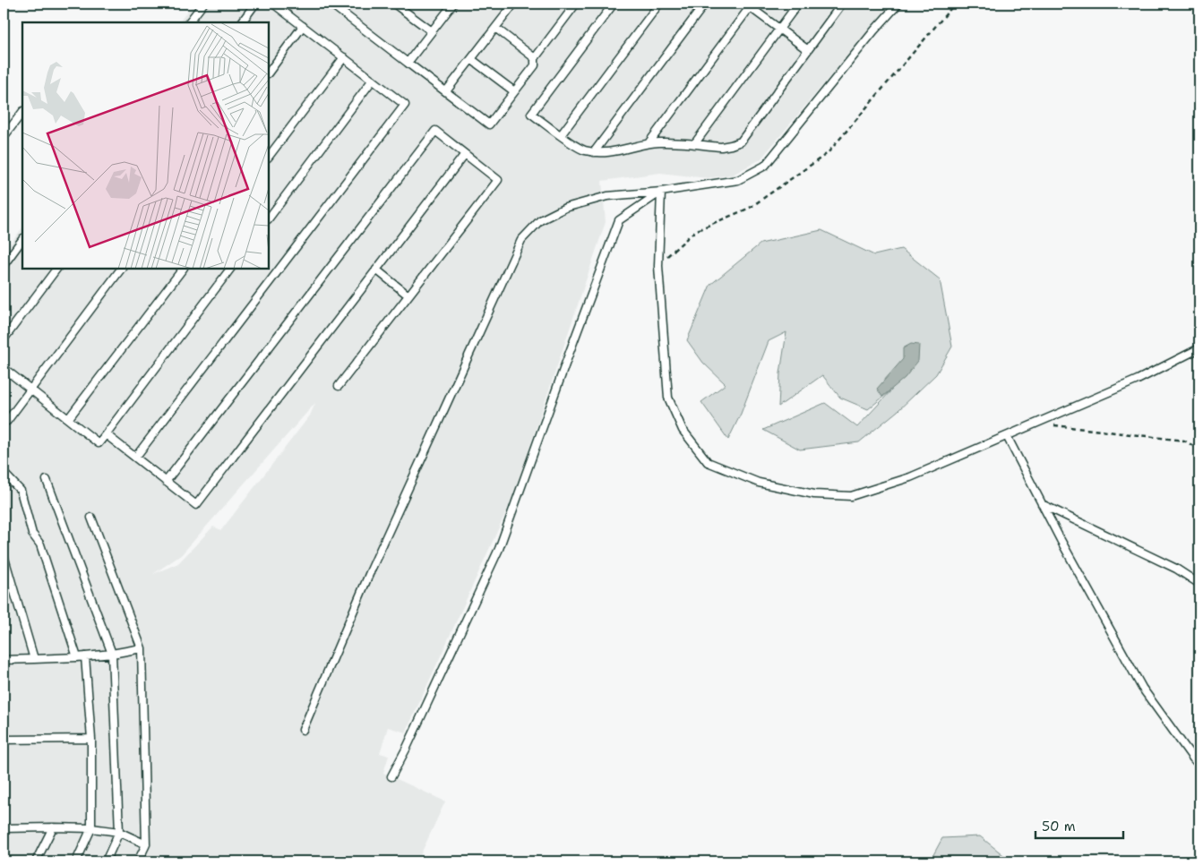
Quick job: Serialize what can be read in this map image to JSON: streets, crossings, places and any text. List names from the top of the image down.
{
  "scale_bar": "50 m"
}
